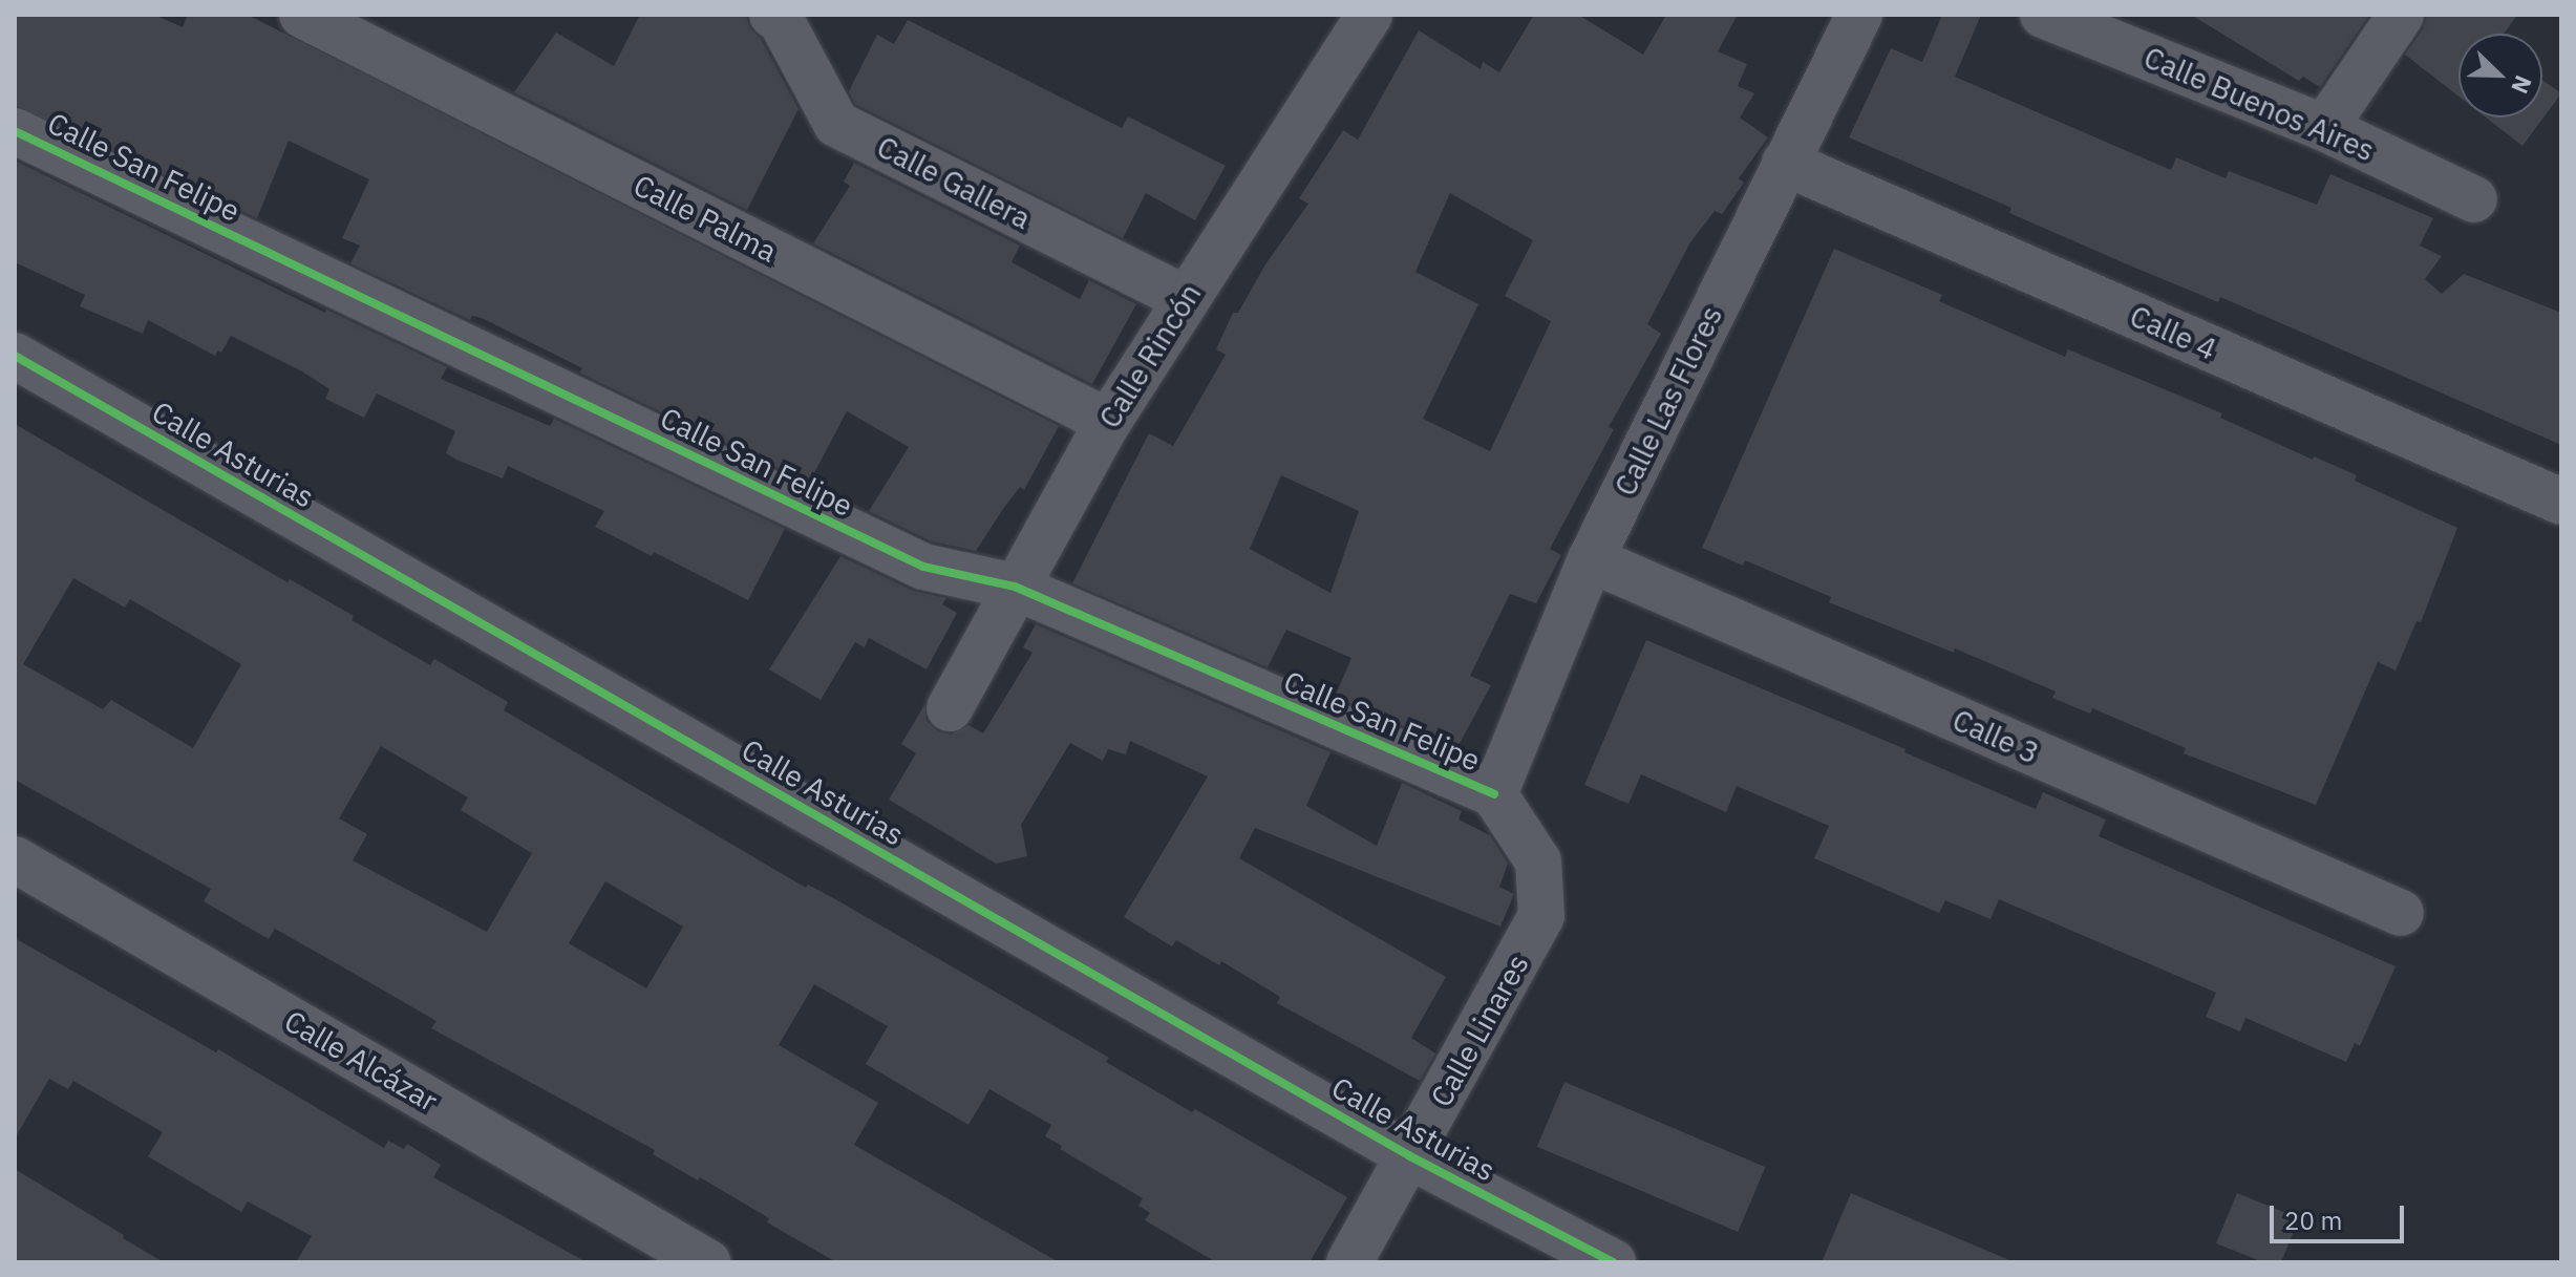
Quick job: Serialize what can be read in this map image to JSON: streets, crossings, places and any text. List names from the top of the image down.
{
  "streets": {
    "street": [
      "Calle Buenos Aires",
      "Calle San Felipe",
      "Calle Gallera",
      "Calle Palma",
      "Calle 4",
      "Calle Rincón",
      "Calle Las Flores",
      "Calle Asturias",
      "Calle 3",
      "Calle Linares",
      "Calle Alcázar"
    ]
  },
  "crossings": [
    ["Calle San Felipe", "Calle Rincón"],
    ["Calle San Felipe", "Calle Las Flores"],
    ["Calle San Felipe", "Calle Linares"],
    ["Calle Gallera", "Calle Rincón"],
    ["Calle Palma", "Calle Rincón"],
    ["Calle 4", "Calle Las Flores"],
    ["Calle Las Flores", "Calle 3"],
    ["Calle Las Flores", "Calle Linares"],
    ["Calle Asturias", "Calle Linares"]
  ],
  "scale_bar": "20 m",
  "north": "bottom right"
}
